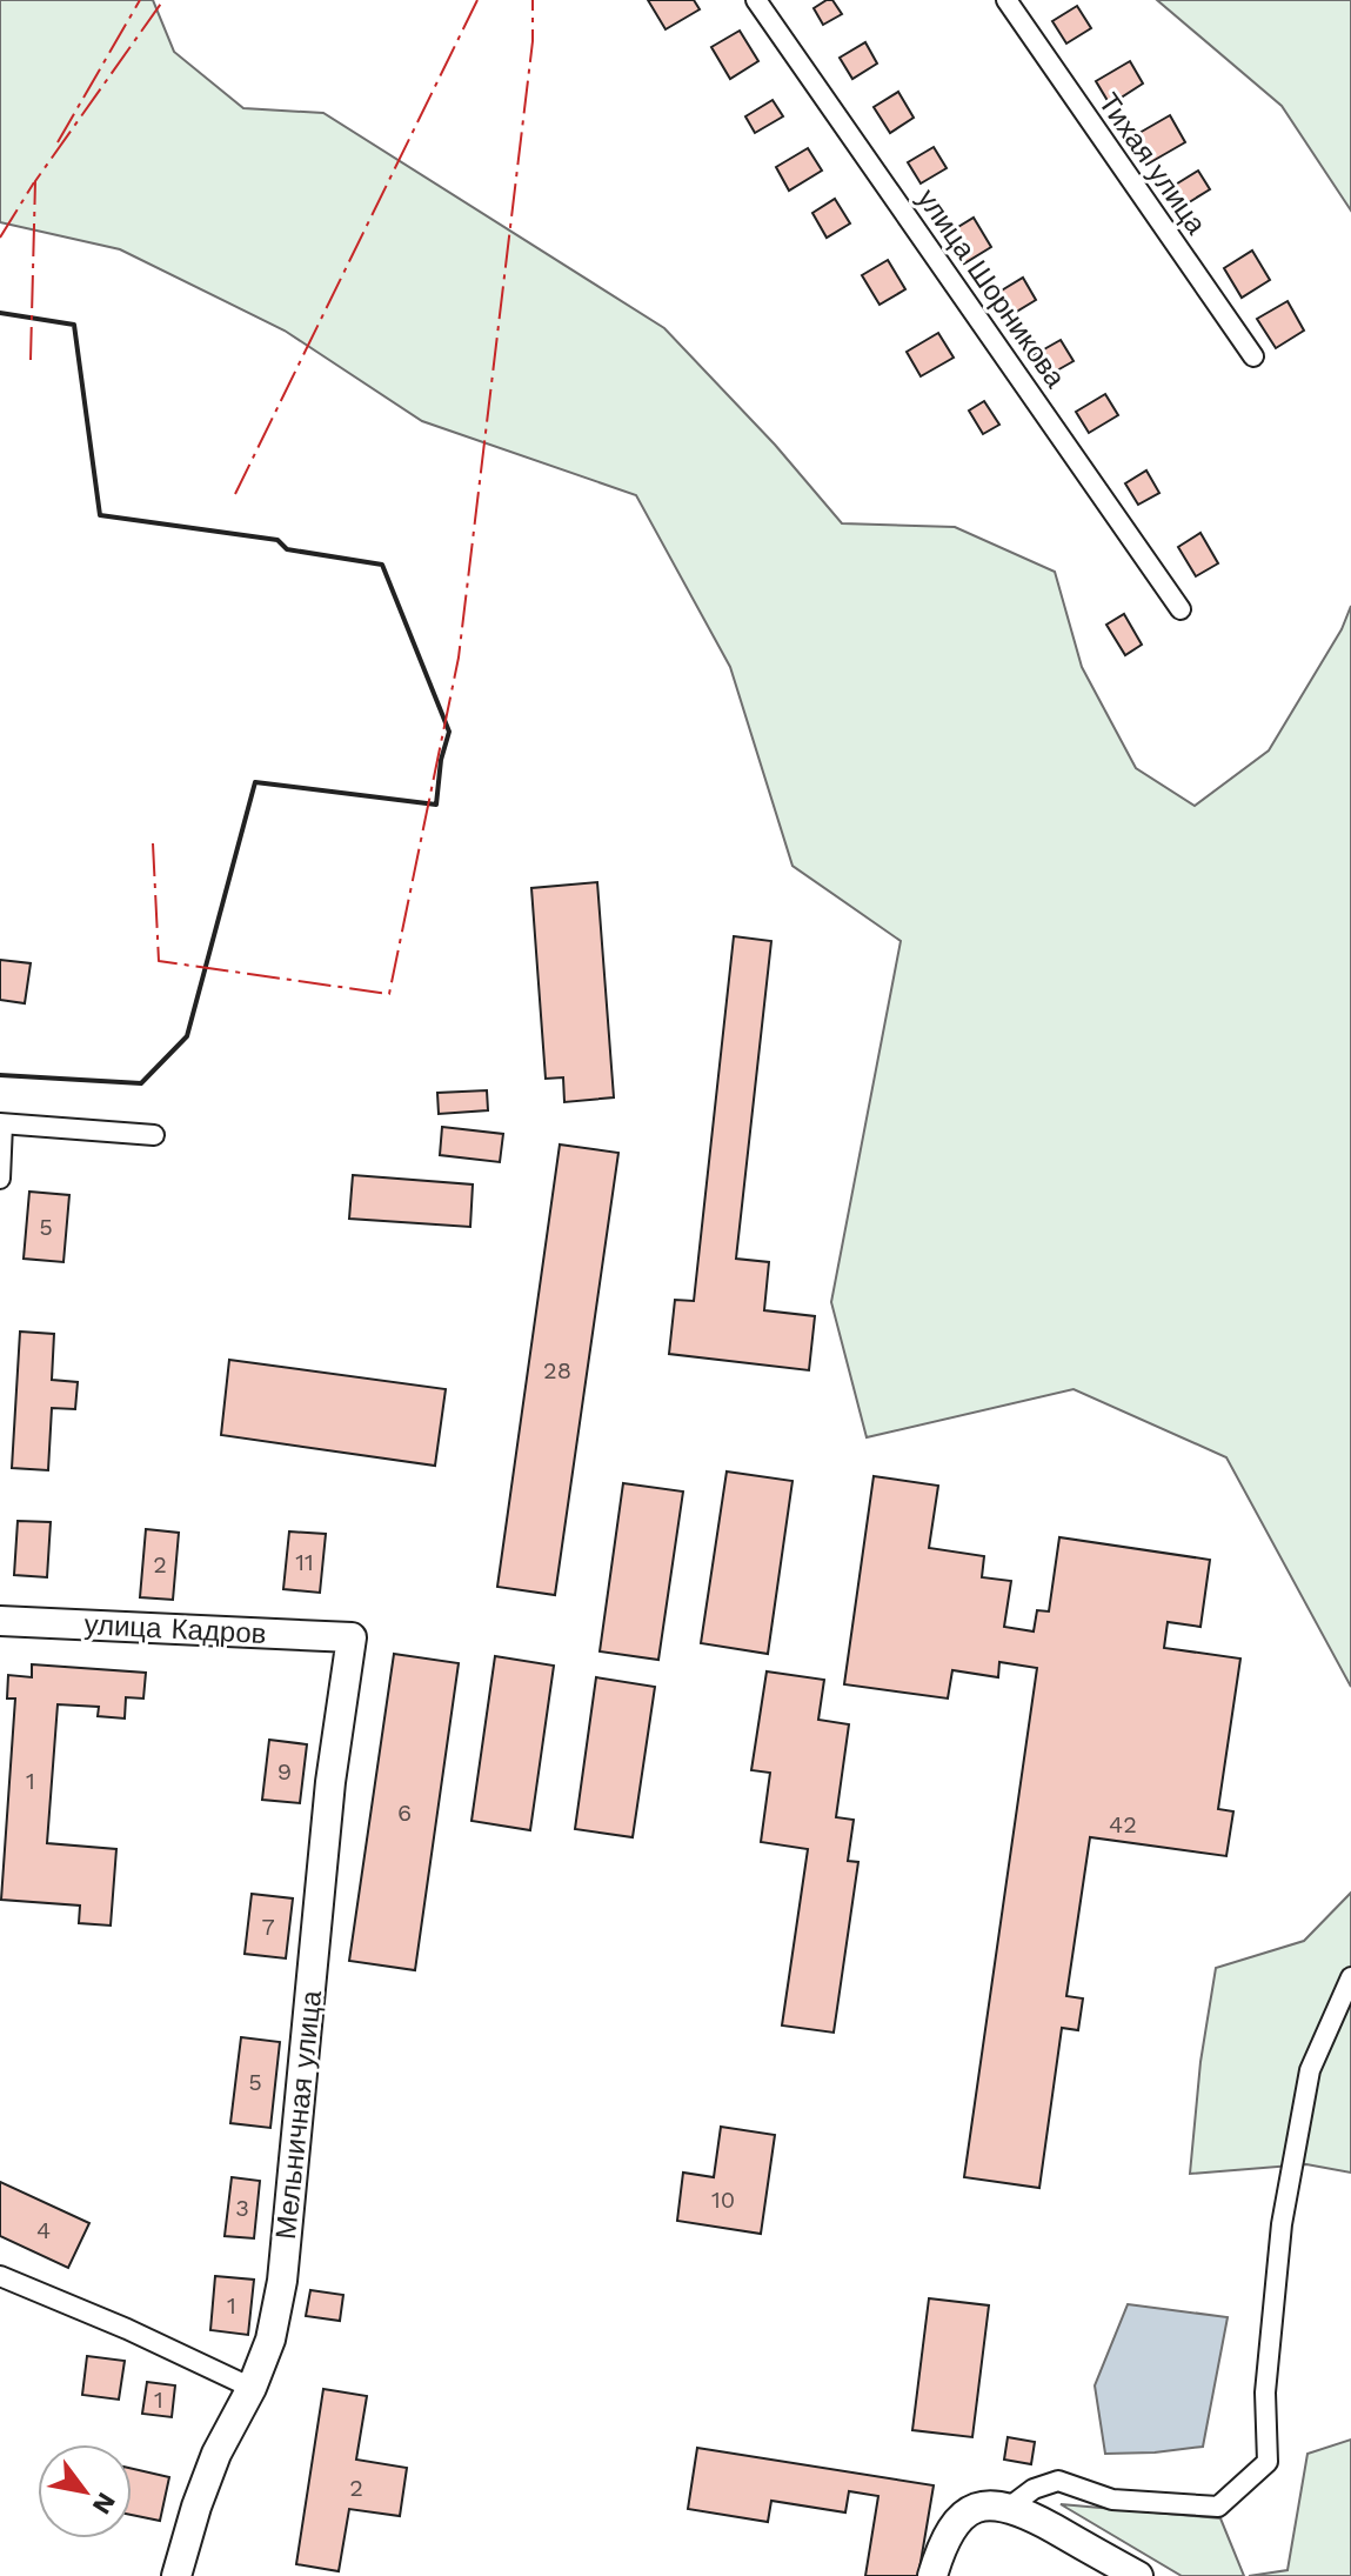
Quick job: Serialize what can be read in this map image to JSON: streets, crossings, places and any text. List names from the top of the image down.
{
  "streets": {
    "street": [
      "Тихая улица",
      "улица Шорникова",
      "улица Кадров",
      "Мельничная улица"
    ]
  },
  "crossings": [
    ["улица Кадров", "Мельничная улица"]
  ],
  "house_numbers": [
    "5",
    "28",
    "11",
    "2",
    "9",
    "1",
    "6",
    "42",
    "7",
    "5",
    "10",
    "3",
    "4",
    "1",
    "1",
    "2"
  ],
  "north": "bottom right"
}
